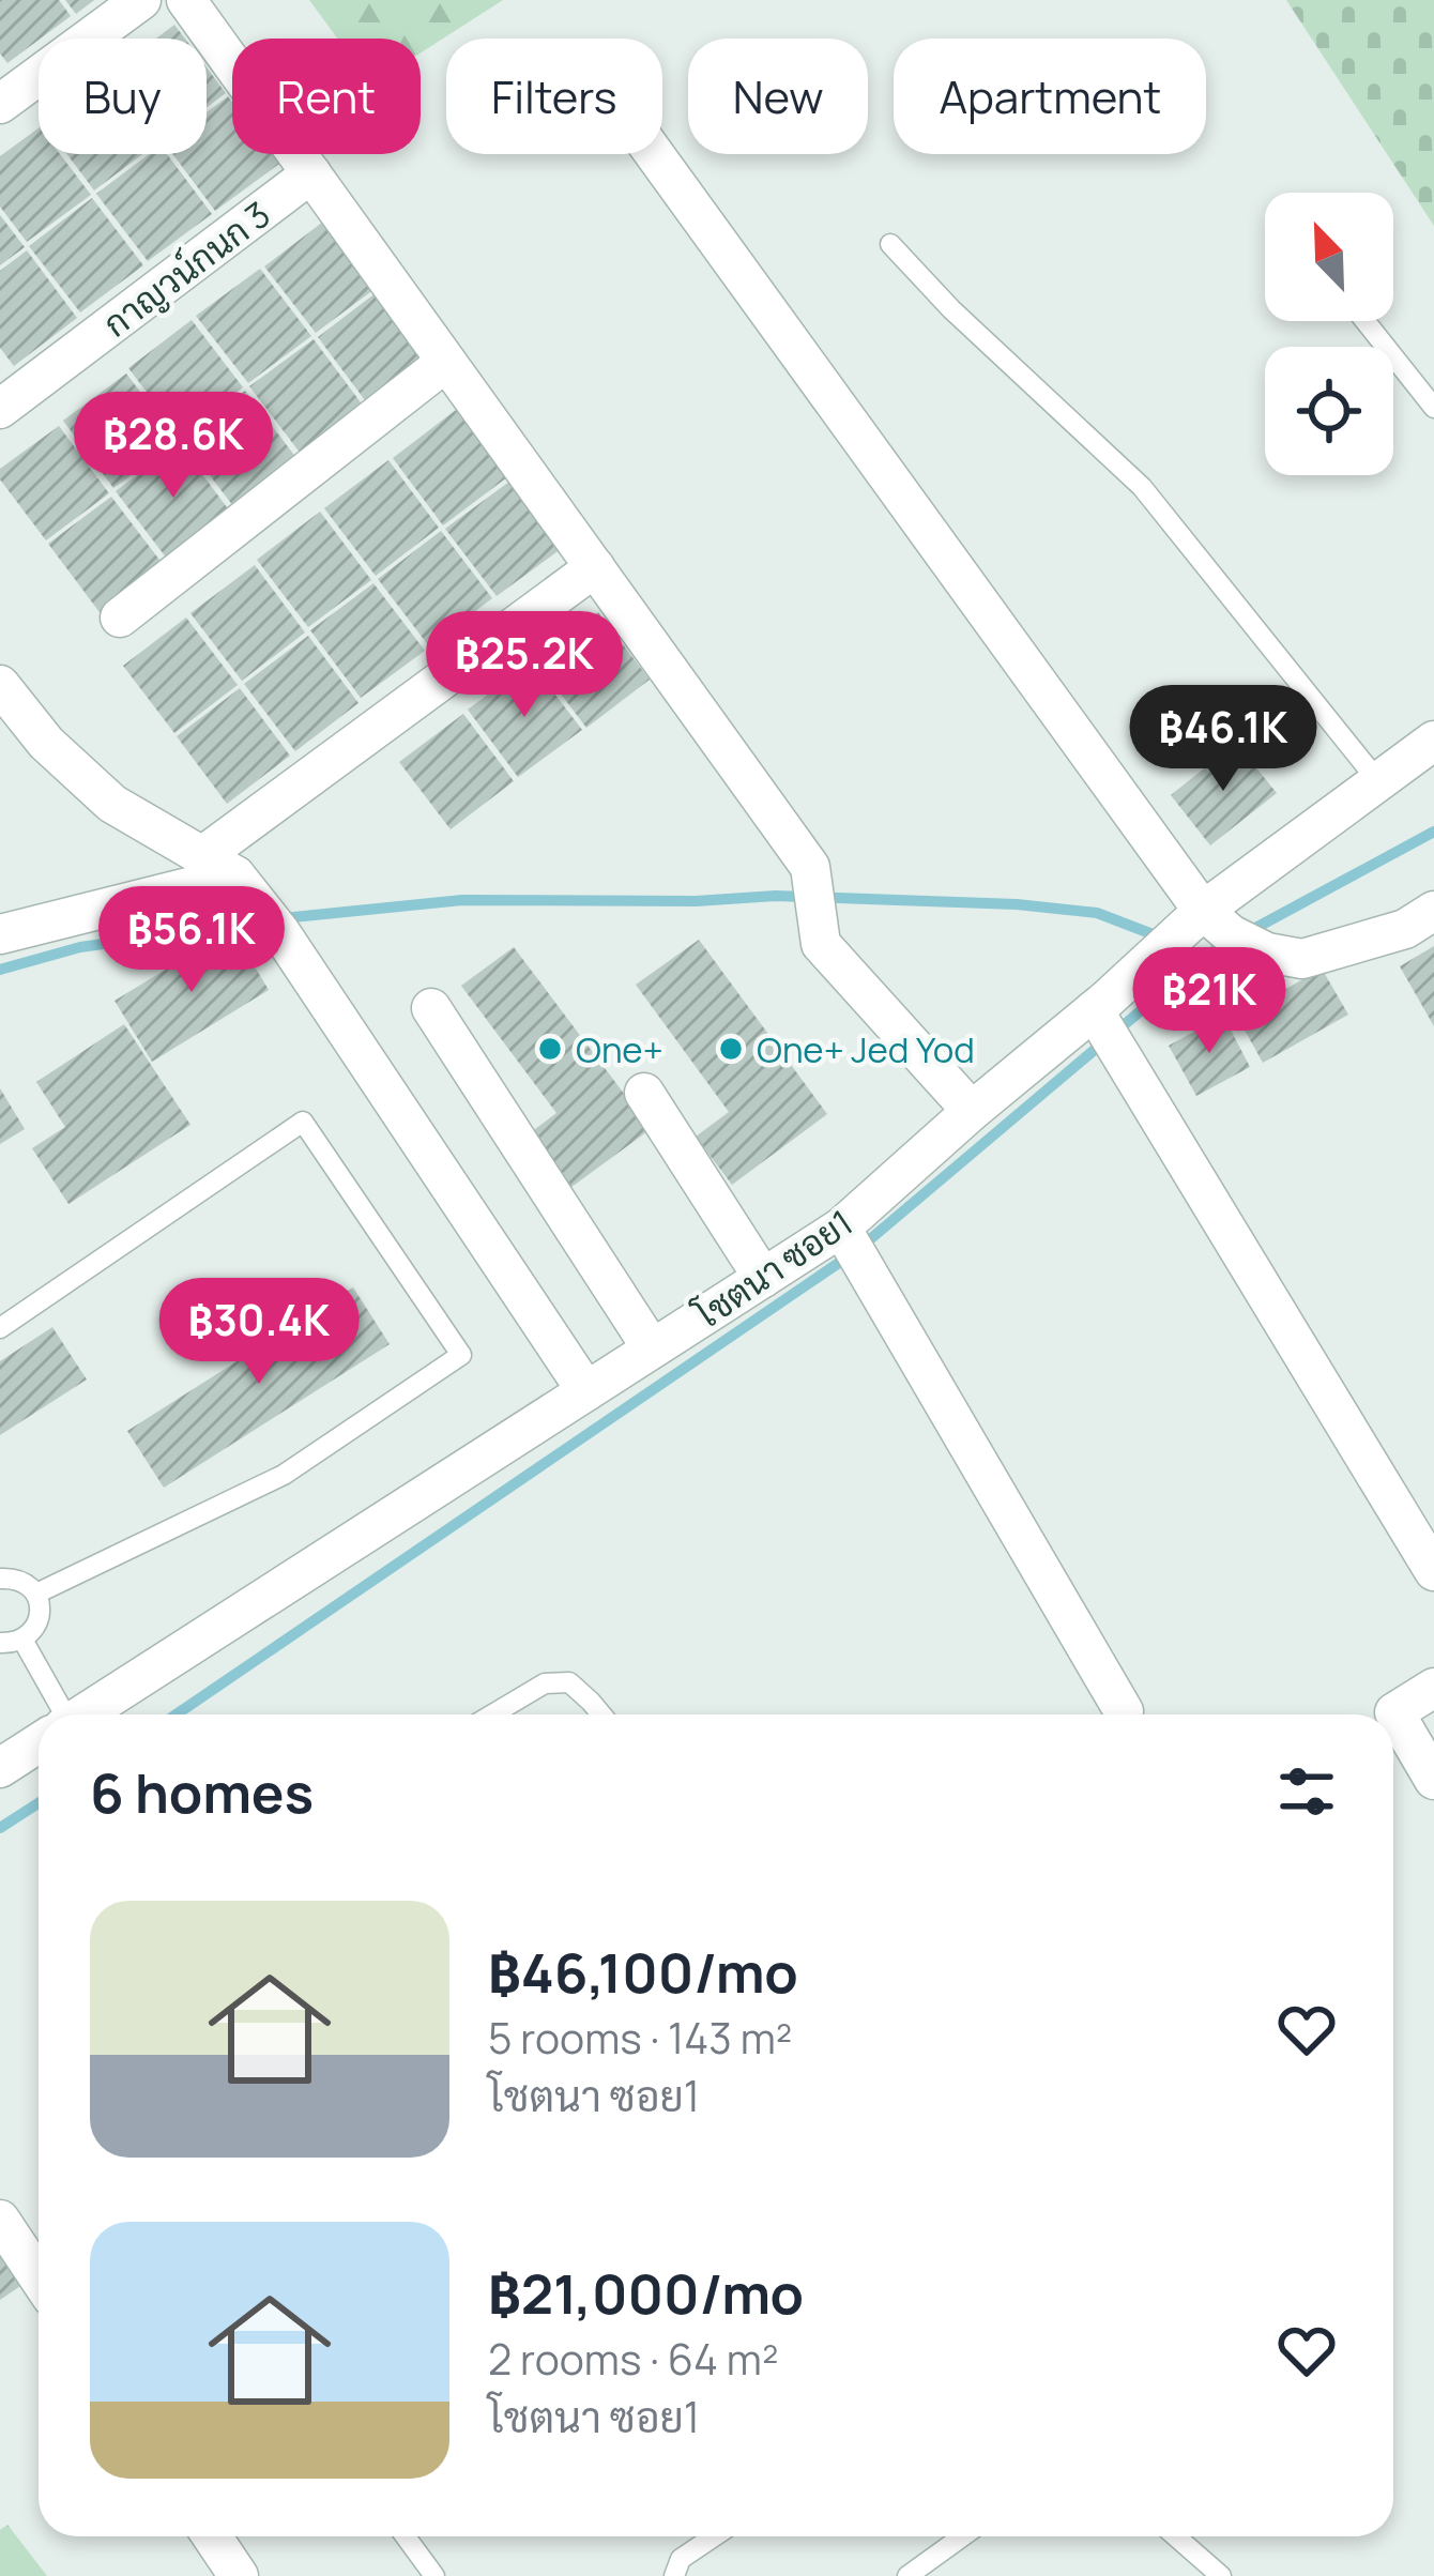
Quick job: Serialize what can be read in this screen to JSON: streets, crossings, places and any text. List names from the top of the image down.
{
  "streets": {
    "street": ["กาญวน์กนก 3", "โชตนา ซอย1"]
  },
  "places": ["One+", "One+ Jed Yod"],
  "north": "top left",
  "page": {
    "chip": [
      "Buy",
      "Rent",
      "Filters",
      "New",
      "Apartment"
    ],
    "price": [
      "฿28.6K",
      "฿25.2K",
      "฿46.1K",
      "฿56.1K",
      "฿21K",
      "฿30.4K"
    ],
    "heading": "6 homes",
    "list": [
      {
        "name": "฿46,100/mo",
        "note": "5 rooms · 143 m² · โชตนา ซอย1"
      },
      {
        "name": "฿21,000/mo",
        "note": "2 rooms · 64 m² · โชตนา ซอย1"
      }
    ]
  }
}
